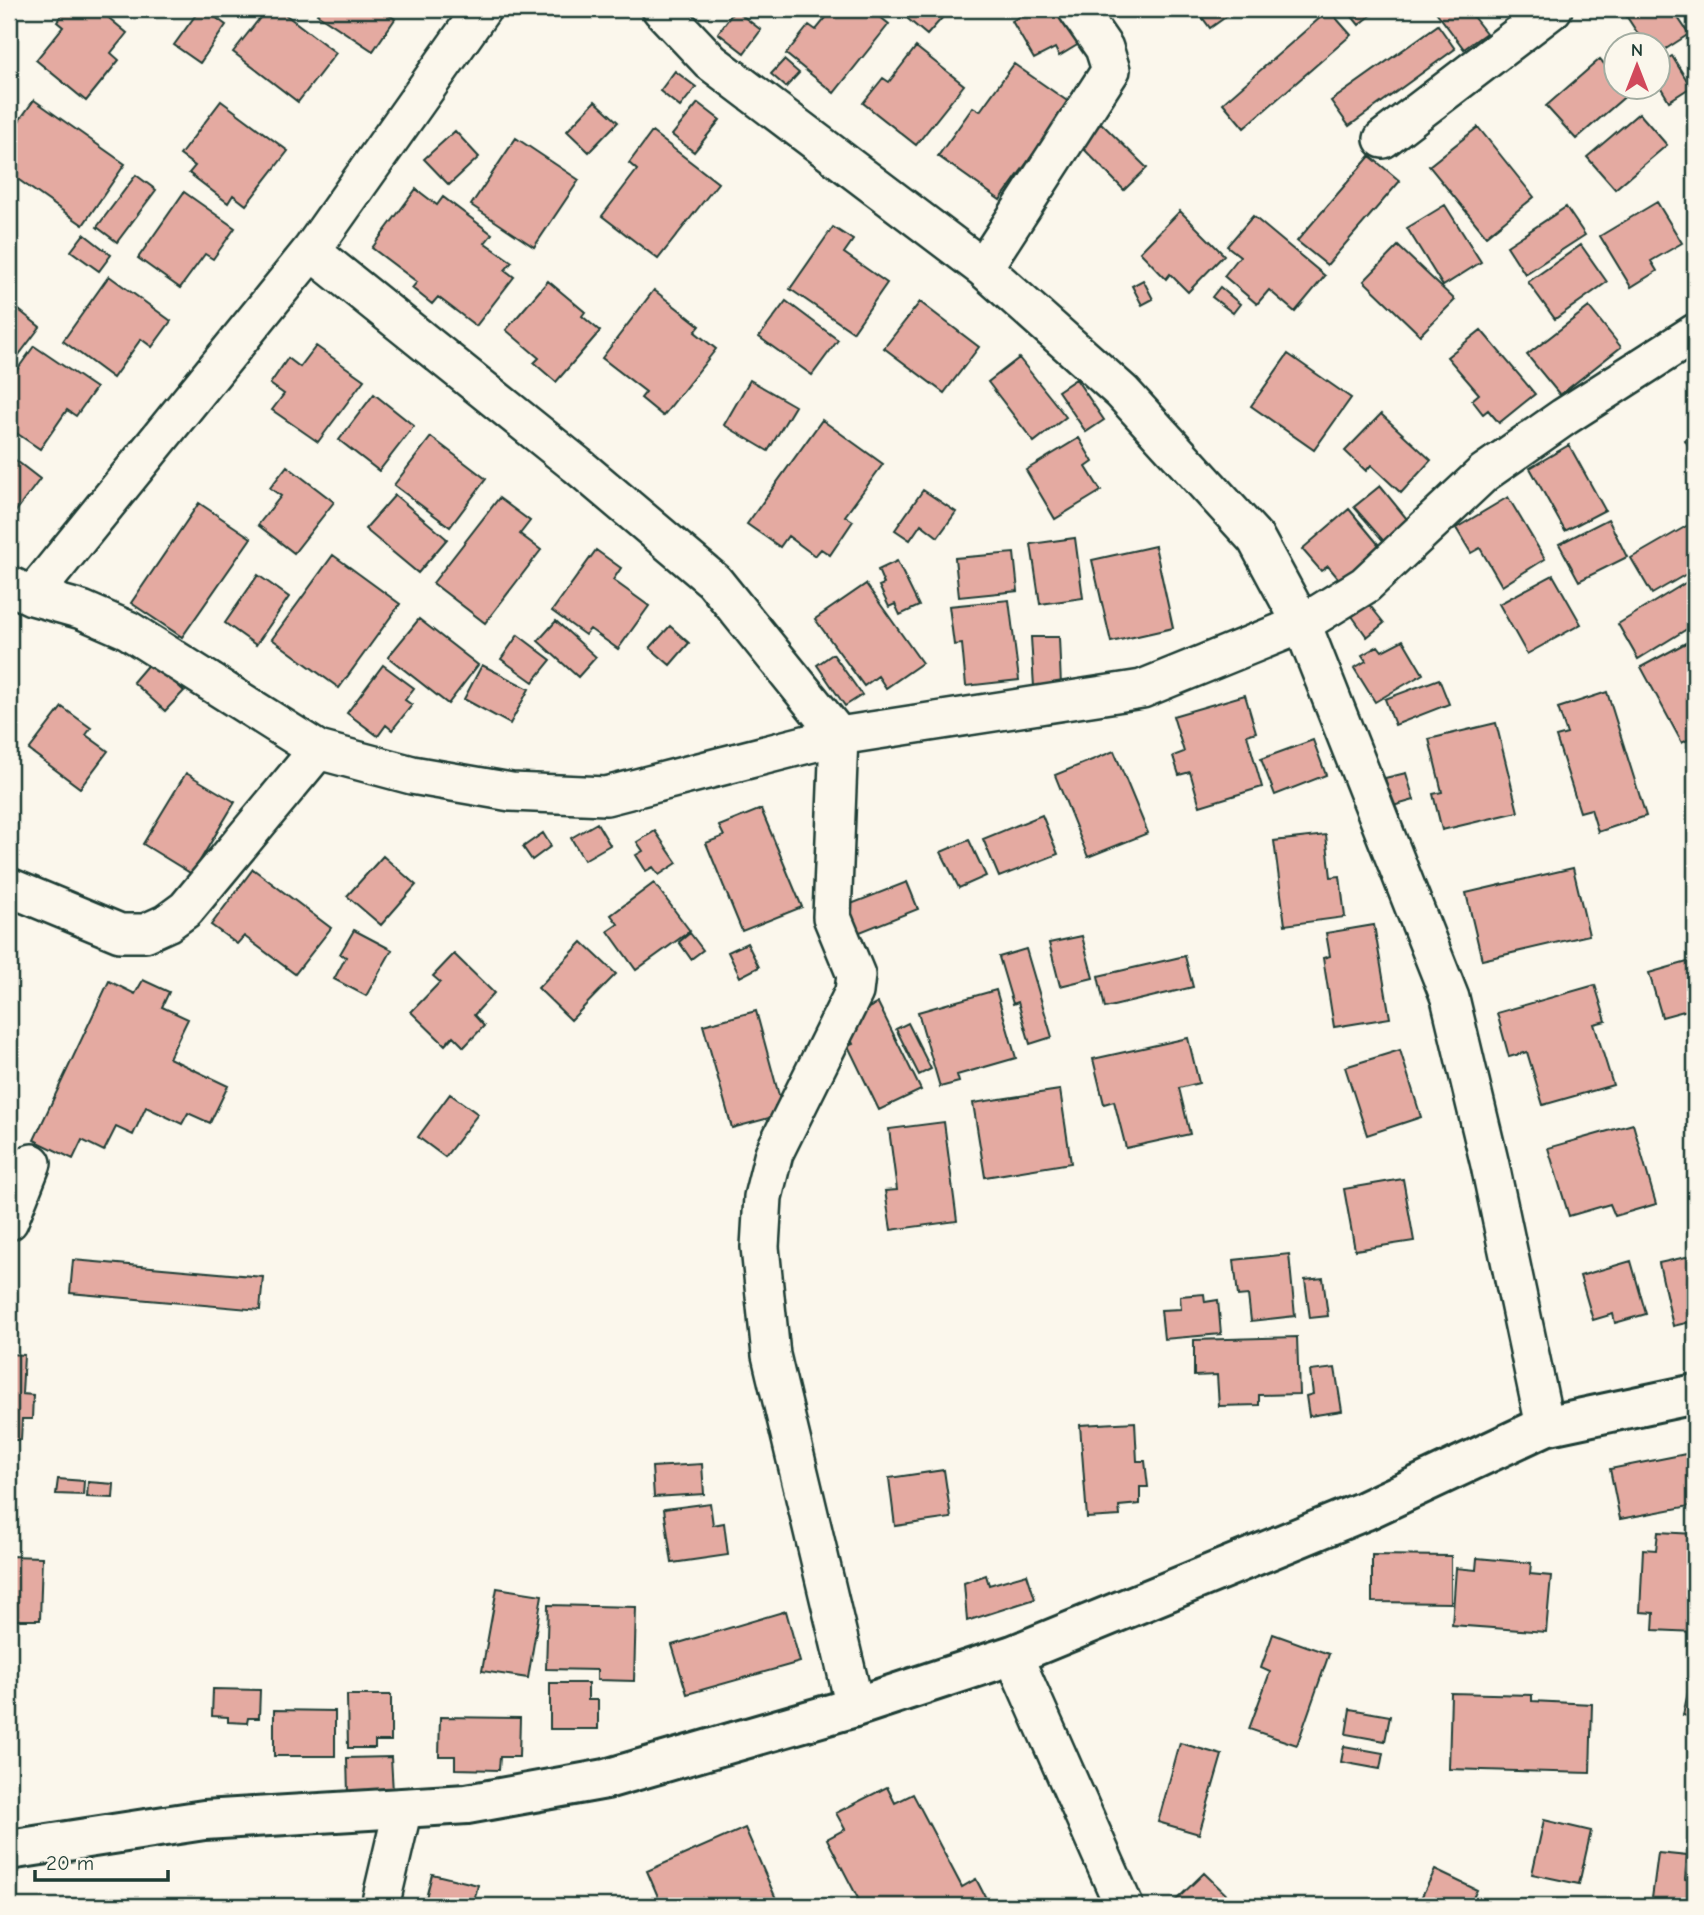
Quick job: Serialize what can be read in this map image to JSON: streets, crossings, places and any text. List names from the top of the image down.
{
  "scale_bar": "20 m",
  "north": "top"
}
